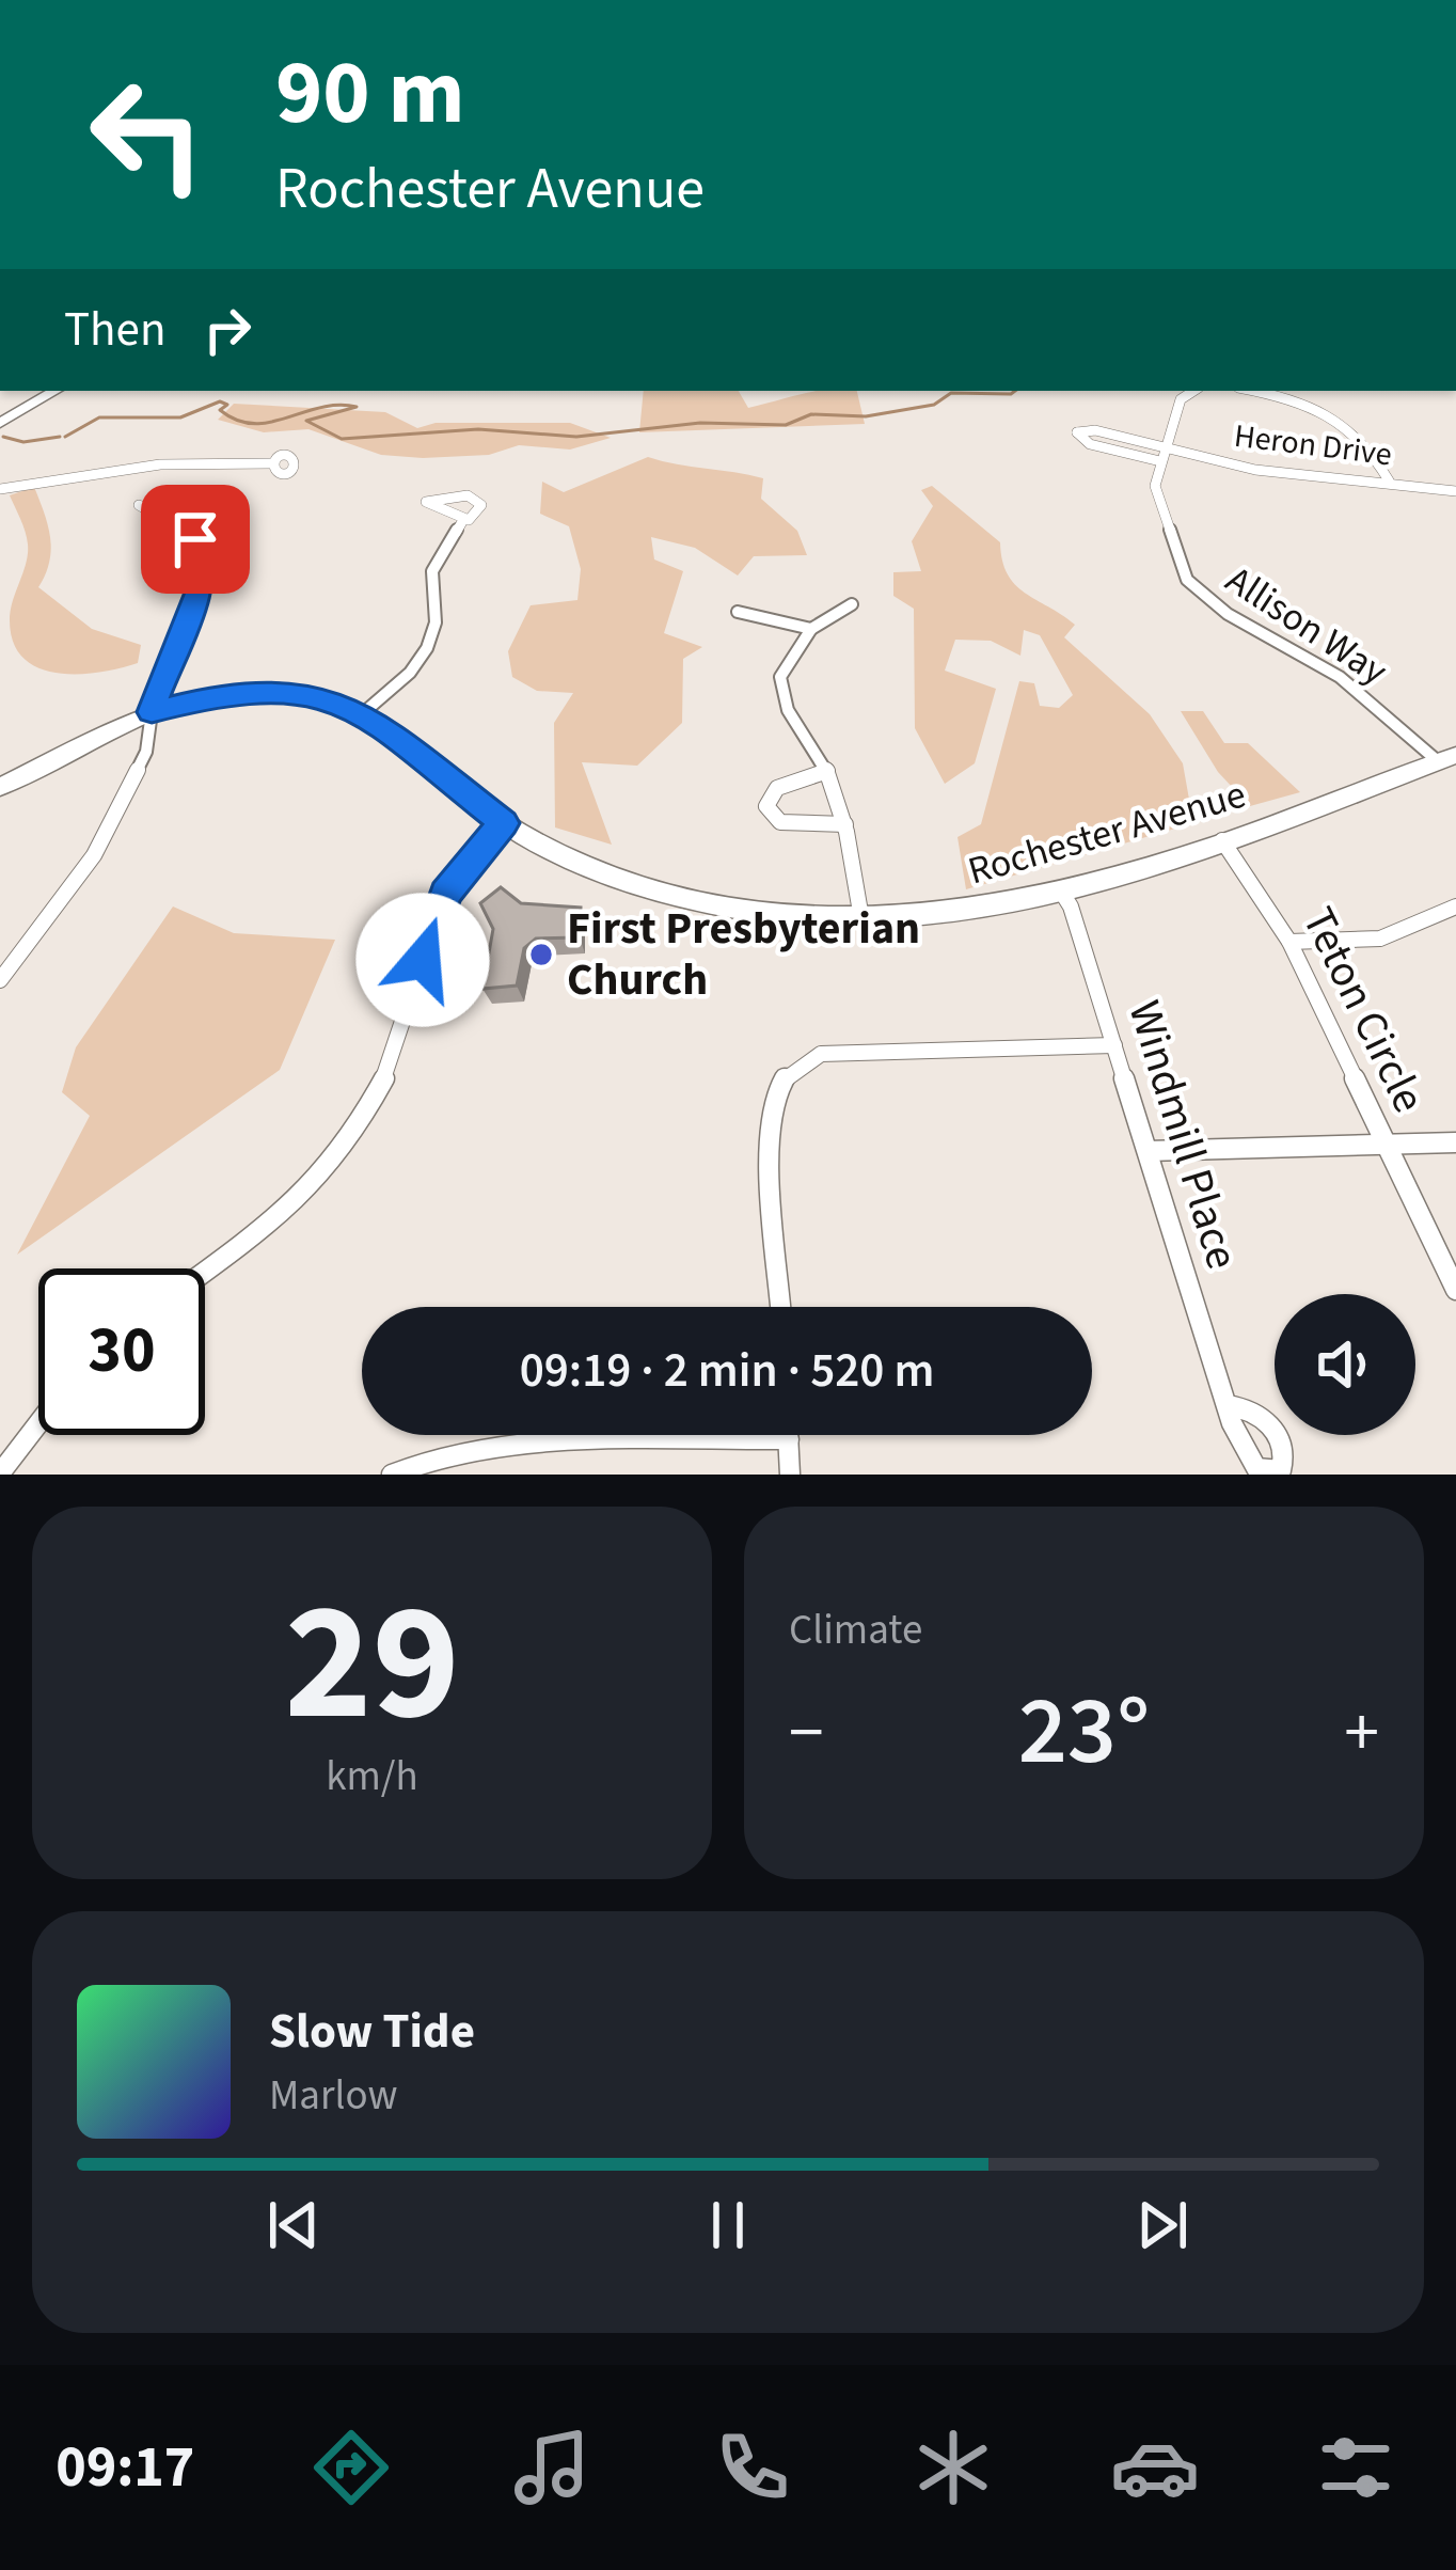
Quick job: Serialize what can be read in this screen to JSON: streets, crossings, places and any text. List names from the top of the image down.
{
  "streets": {
    "main road": ["Rochester Avenue"],
    "street": [
      "Heron Drive",
      "Allison Way",
      "Teton Circle",
      "Windmill Place"
    ]
  },
  "crossings": [
    ["Heron Drive", "Allison Way"],
    ["Allison Way", "Rochester Avenue"],
    ["Rochester Avenue", "Teton Circle"],
    ["Rochester Avenue", "Windmill Place"]
  ],
  "places": ["First Presbyterian Church"],
  "page": {
    "turn": ["90 m", "Rochester Avenue"],
    "then": "Then",
    "limit": "30",
    "trip": "09:19 · 2 min · 520 m",
    "tile": [
      ["29", "km/h"],
      "Climate"
    ],
    "heat": ["−", "23°", "+"],
    "song": ["Slow Tide", "Marlow"],
    "tabs": "09:17"
  }
}
